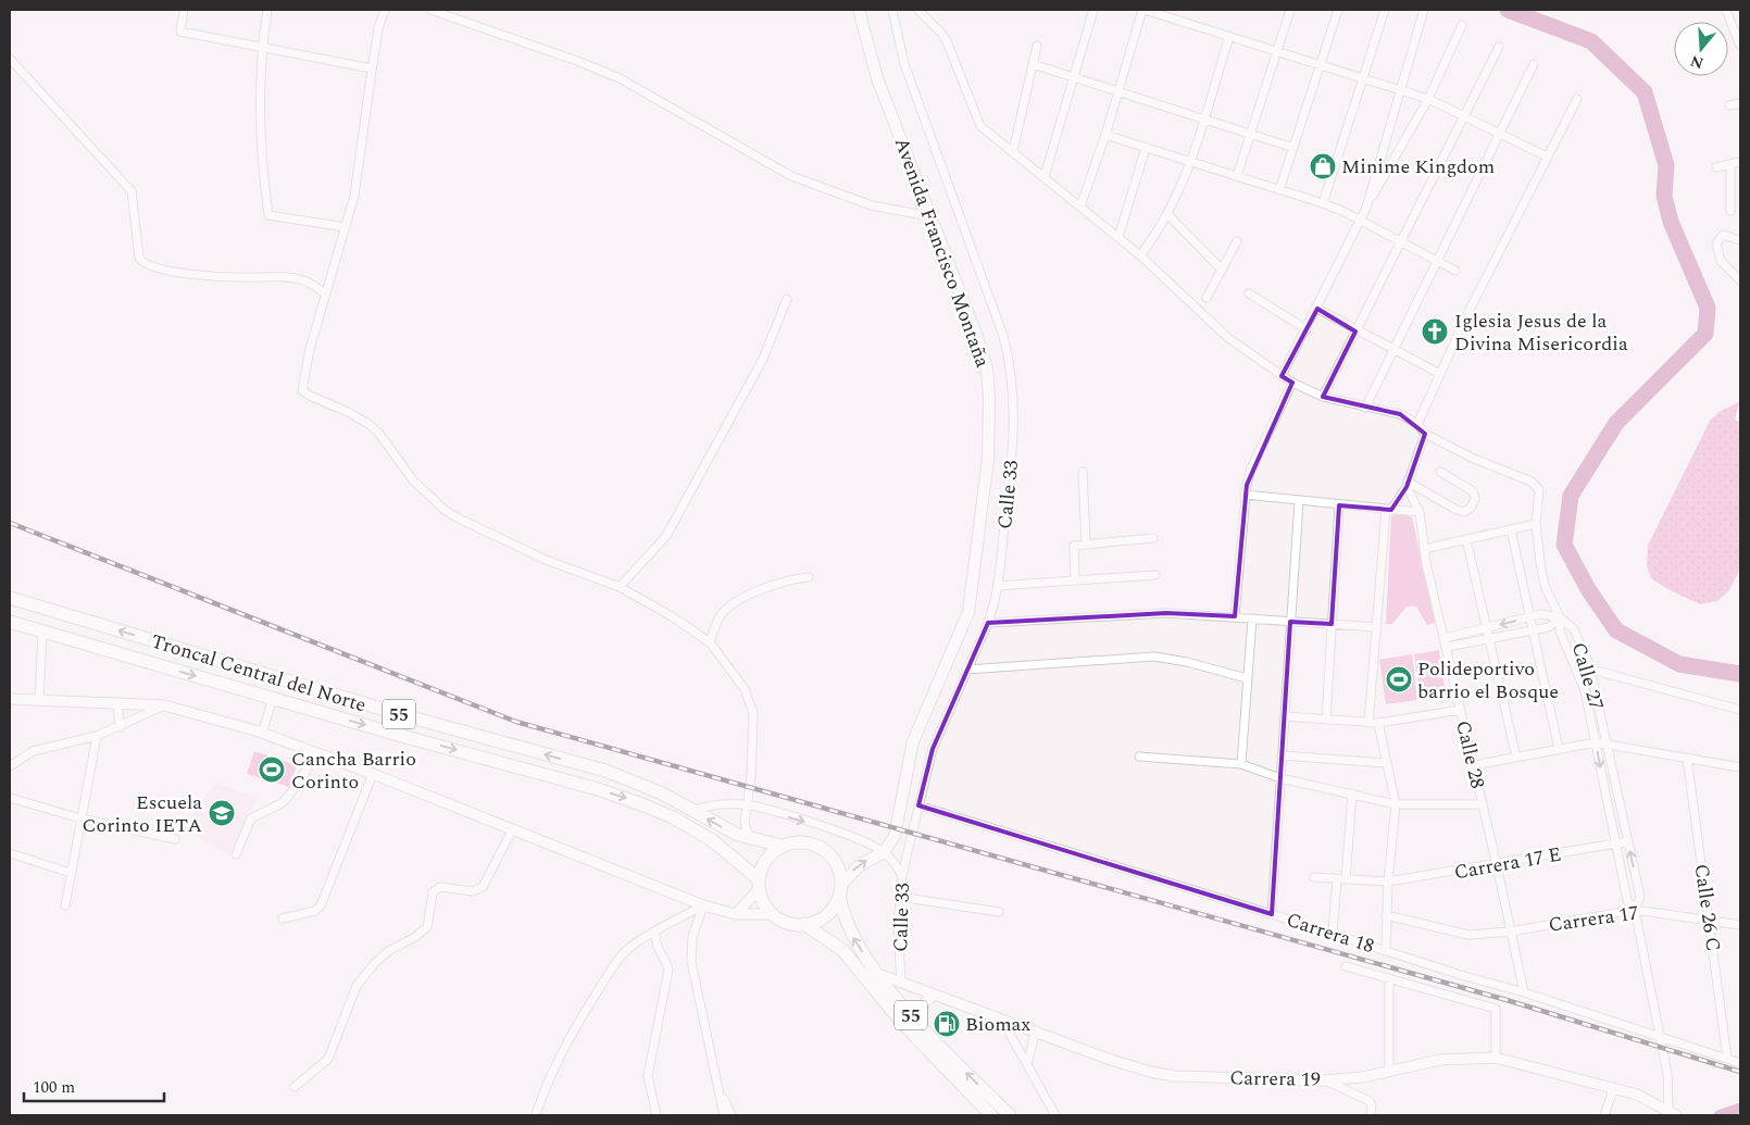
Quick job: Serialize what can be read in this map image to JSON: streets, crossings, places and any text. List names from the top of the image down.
{
  "streets": {
    "highway": ["Troncal Central del Norte", "55"],
    "main road": ["Avenida Francisco Montaña"],
    "street": [
      "Calle 33",
      "Calle 27",
      "Calle 28",
      "Carrera 17 E",
      "Calle 26 C",
      "Carrera 17",
      "Carrera 18",
      "Carrera 19"
    ]
  },
  "crossings": [
    ["Calle 33", "Carrera 18"],
    ["Calle 33", "Carrera 19"],
    ["Troncal Central del Norte", "55"],
    ["Calle 27", "Carrera 17 E"],
    ["Calle 27", "Carrera 17"],
    ["Calle 27", "Carrera 18"],
    ["Calle 27", "Carrera 19"],
    ["55", "Carrera 19"],
    ["Calle 28", "Carrera 17 E"],
    ["Calle 28", "Carrera 17"],
    ["Calle 28", "Carrera 18"],
    ["Calle 26 C", "Carrera 17"],
    ["Calle 26 C", "Carrera 18"]
  ],
  "places": {
    "shop": ["Minime Kingdom"],
    "church": ["Iglesia Jesus de la Divina Misericordia"],
    "sports": ["Polideportivo barrio el Bosque", "Cancha Barrio Corinto"],
    "school or university": ["Escuela Corinto IETA"],
    "fuel station": ["Biomax"]
  },
  "scale_bar": "100 m",
  "north": "bottom"
}
